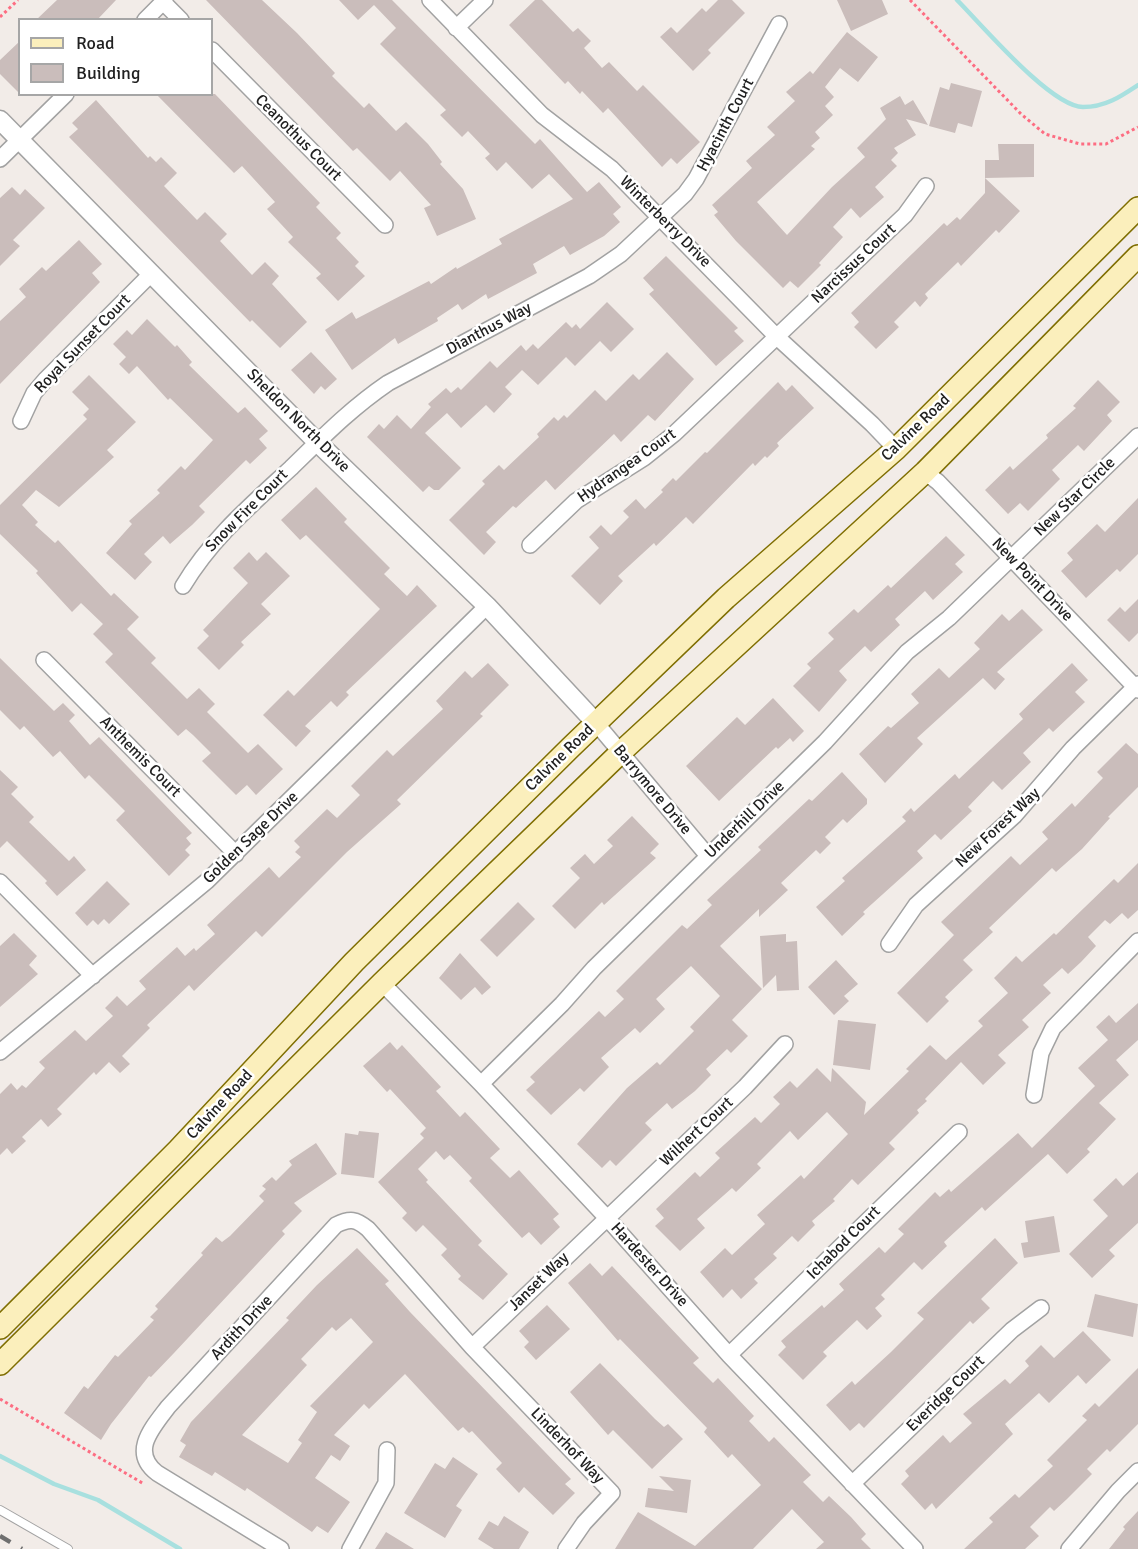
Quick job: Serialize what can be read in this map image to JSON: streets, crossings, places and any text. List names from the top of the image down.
{
  "streets": {
    "main road": ["Calvine Road"],
    "street": [
      "Hyacinth Court",
      "Ceanothus Court",
      "Winterberry Drive",
      "Narcissus Court",
      "Dianthus Way",
      "Royal Sunset Court",
      "Sheldon North Drive",
      "Hydrangea Court",
      "New Star Circle",
      "Snow Fire Court",
      "New Point Drive",
      "Anthemis Court",
      "Barrymore Drive",
      "Underhill Drive",
      "New Forest Way",
      "Golden Sage Drive",
      "Wilhert Court",
      "Ichabod Court",
      "Hardester Drive",
      "Janset Way",
      "Ardith Drive",
      "Everidge Court",
      "Linderhof Way"
    ]
  },
  "crossings": [
    ["Hyacinth Court", "Winterberry Drive"],
    ["Hyacinth Court", "Dianthus Way"],
    ["Winterberry Drive", "Narcissus Court"],
    ["Winterberry Drive", "Dianthus Way"],
    ["Winterberry Drive", "Calvine Road"],
    ["Winterberry Drive", "Hydrangea Court"],
    ["Narcissus Court", "Hydrangea Court"],
    ["Dianthus Way", "Sheldon North Drive"],
    ["Dianthus Way", "Snow Fire Court"],
    ["Royal Sunset Court", "Sheldon North Drive"],
    ["Sheldon North Drive", "Calvine Road"],
    ["Sheldon North Drive", "Snow Fire Court"],
    ["Sheldon North Drive", "Barrymore Drive"],
    ["Sheldon North Drive", "Golden Sage Drive"],
    ["Calvine Road", "New Point Drive"],
    ["Calvine Road", "Barrymore Drive"],
    ["Calvine Road", "Hardester Drive"],
    ["New Star Circle", "New Point Drive"],
    ["New Star Circle", "Underhill Drive"],
    ["New Point Drive", "Underhill Drive"],
    ["New Point Drive", "New Forest Way"],
    ["Anthemis Court", "Golden Sage Drive"],
    ["Barrymore Drive", "Underhill Drive"],
    ["Underhill Drive", "Hardester Drive"],
    ["Wilhert Court", "Hardester Drive"],
    ["Wilhert Court", "Janset Way"],
    ["Ichabod Court", "Hardester Drive"],
    ["Hardester Drive", "Janset Way"],
    ["Hardester Drive", "Everidge Court"],
    ["Janset Way", "Ardith Drive"],
    ["Janset Way", "Linderhof Way"],
    ["Ardith Drive", "Linderhof Way"]
  ],
  "legend": ["Road", "Building"]
}
